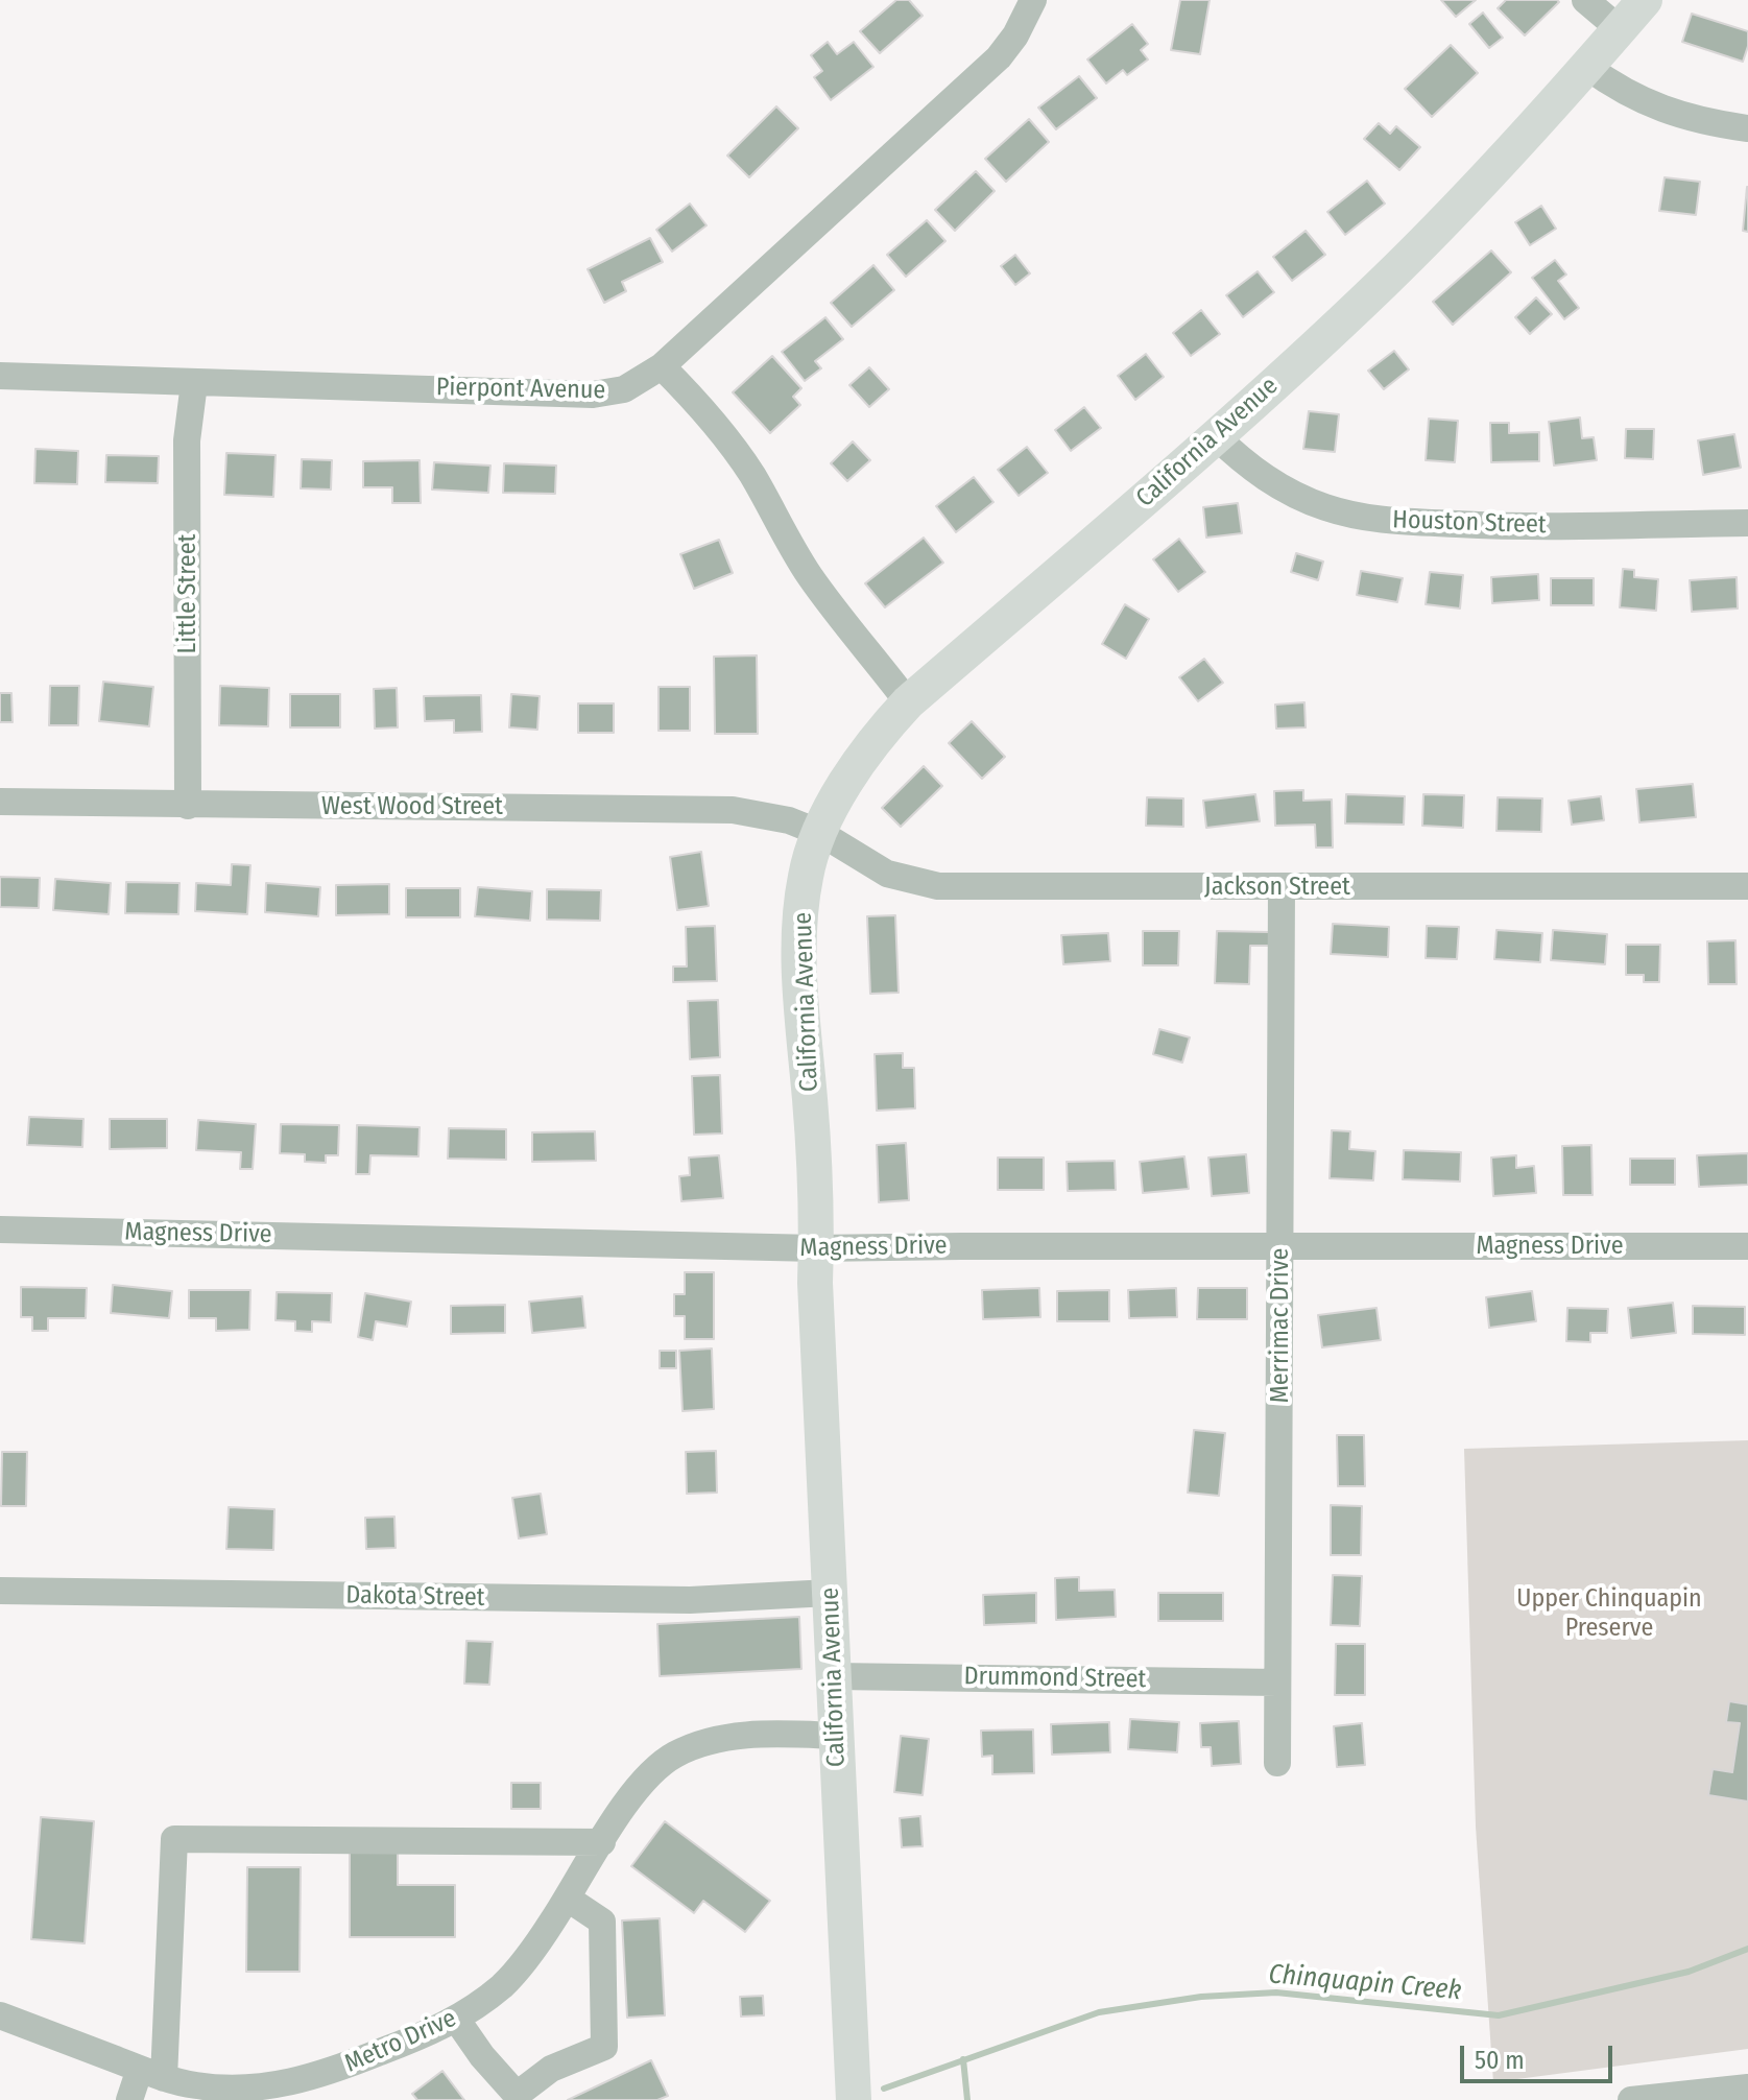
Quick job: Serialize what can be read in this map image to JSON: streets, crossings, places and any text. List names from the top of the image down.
{
  "streets": {
    "main road": ["California Avenue"],
    "street": [
      "Pierpont Avenue",
      "Houston Street",
      "Little Street",
      "West Wood Street",
      "Jackson Street",
      "Magness Drive",
      "Merrimac Drive",
      "Dakota Street",
      "Drummond Street",
      "Metro Drive"
    ]
  },
  "crossings": [
    ["Pierpont Avenue", "Little Street"],
    ["California Avenue", "Houston Street"],
    ["California Avenue", "West Wood Street"],
    ["California Avenue", "Jackson Street"],
    ["California Avenue", "Magness Drive"],
    ["California Avenue", "Dakota Street"],
    ["California Avenue", "Drummond Street"],
    ["California Avenue", "Metro Drive"],
    ["Little Street", "West Wood Street"],
    ["West Wood Street", "Jackson Street"],
    ["Jackson Street", "Merrimac Drive"],
    ["Magness Drive", "Merrimac Drive"],
    ["Merrimac Drive", "Drummond Street"]
  ],
  "water": ["Chinquapin Creek"],
  "parks": ["Upper Chinquapin Preserve"],
  "scale_bar": "50 m"
}
